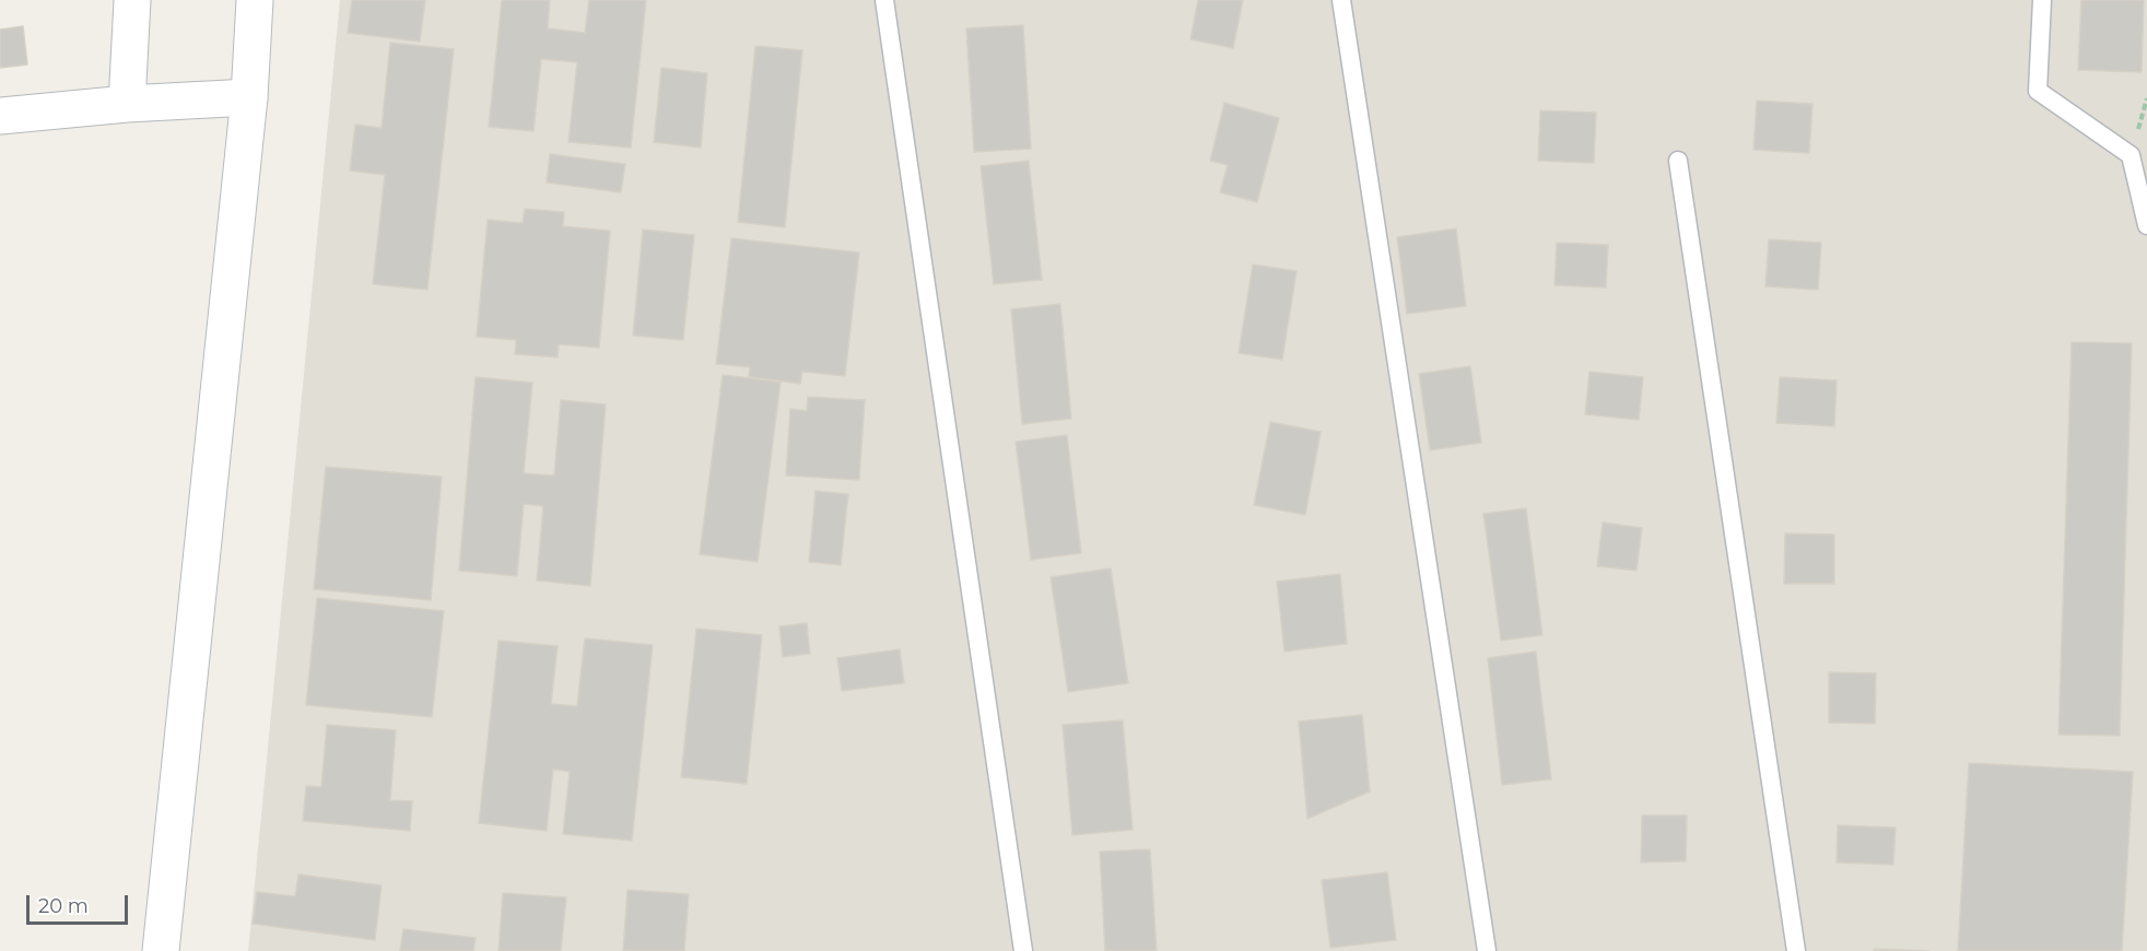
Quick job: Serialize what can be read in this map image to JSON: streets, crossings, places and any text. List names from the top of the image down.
{
  "scale_bar": "20 m"
}
